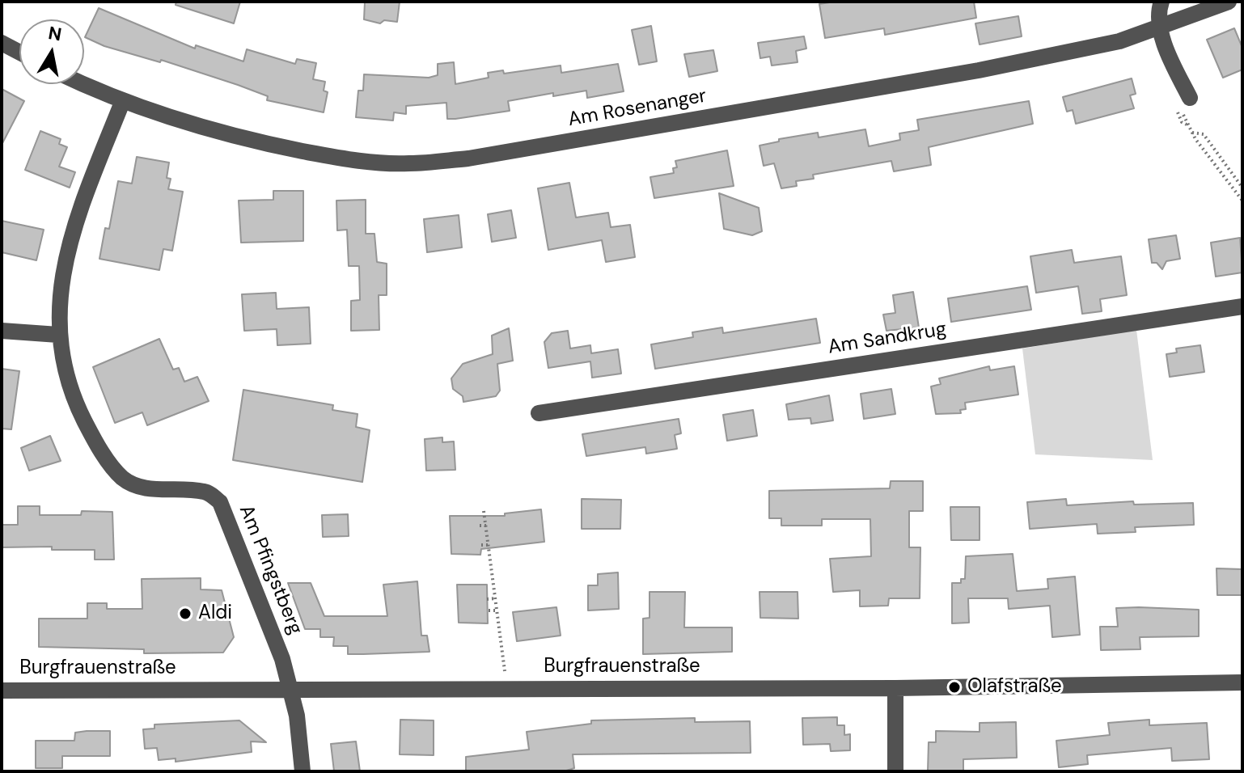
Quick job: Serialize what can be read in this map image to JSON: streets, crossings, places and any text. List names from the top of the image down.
{
  "streets": {
    "street": [
      "Am Rosenanger",
      "Am Sandkrug",
      "Am Pfingstberg",
      "Burgfrauenstraße"
    ]
  },
  "crossings": [
    ["Am Rosenanger", "Am Pfingstberg"],
    ["Am Pfingstberg", "Burgfrauenstraße"]
  ],
  "places": ["Aldi", "Olafstraße"],
  "north": "top"
}
